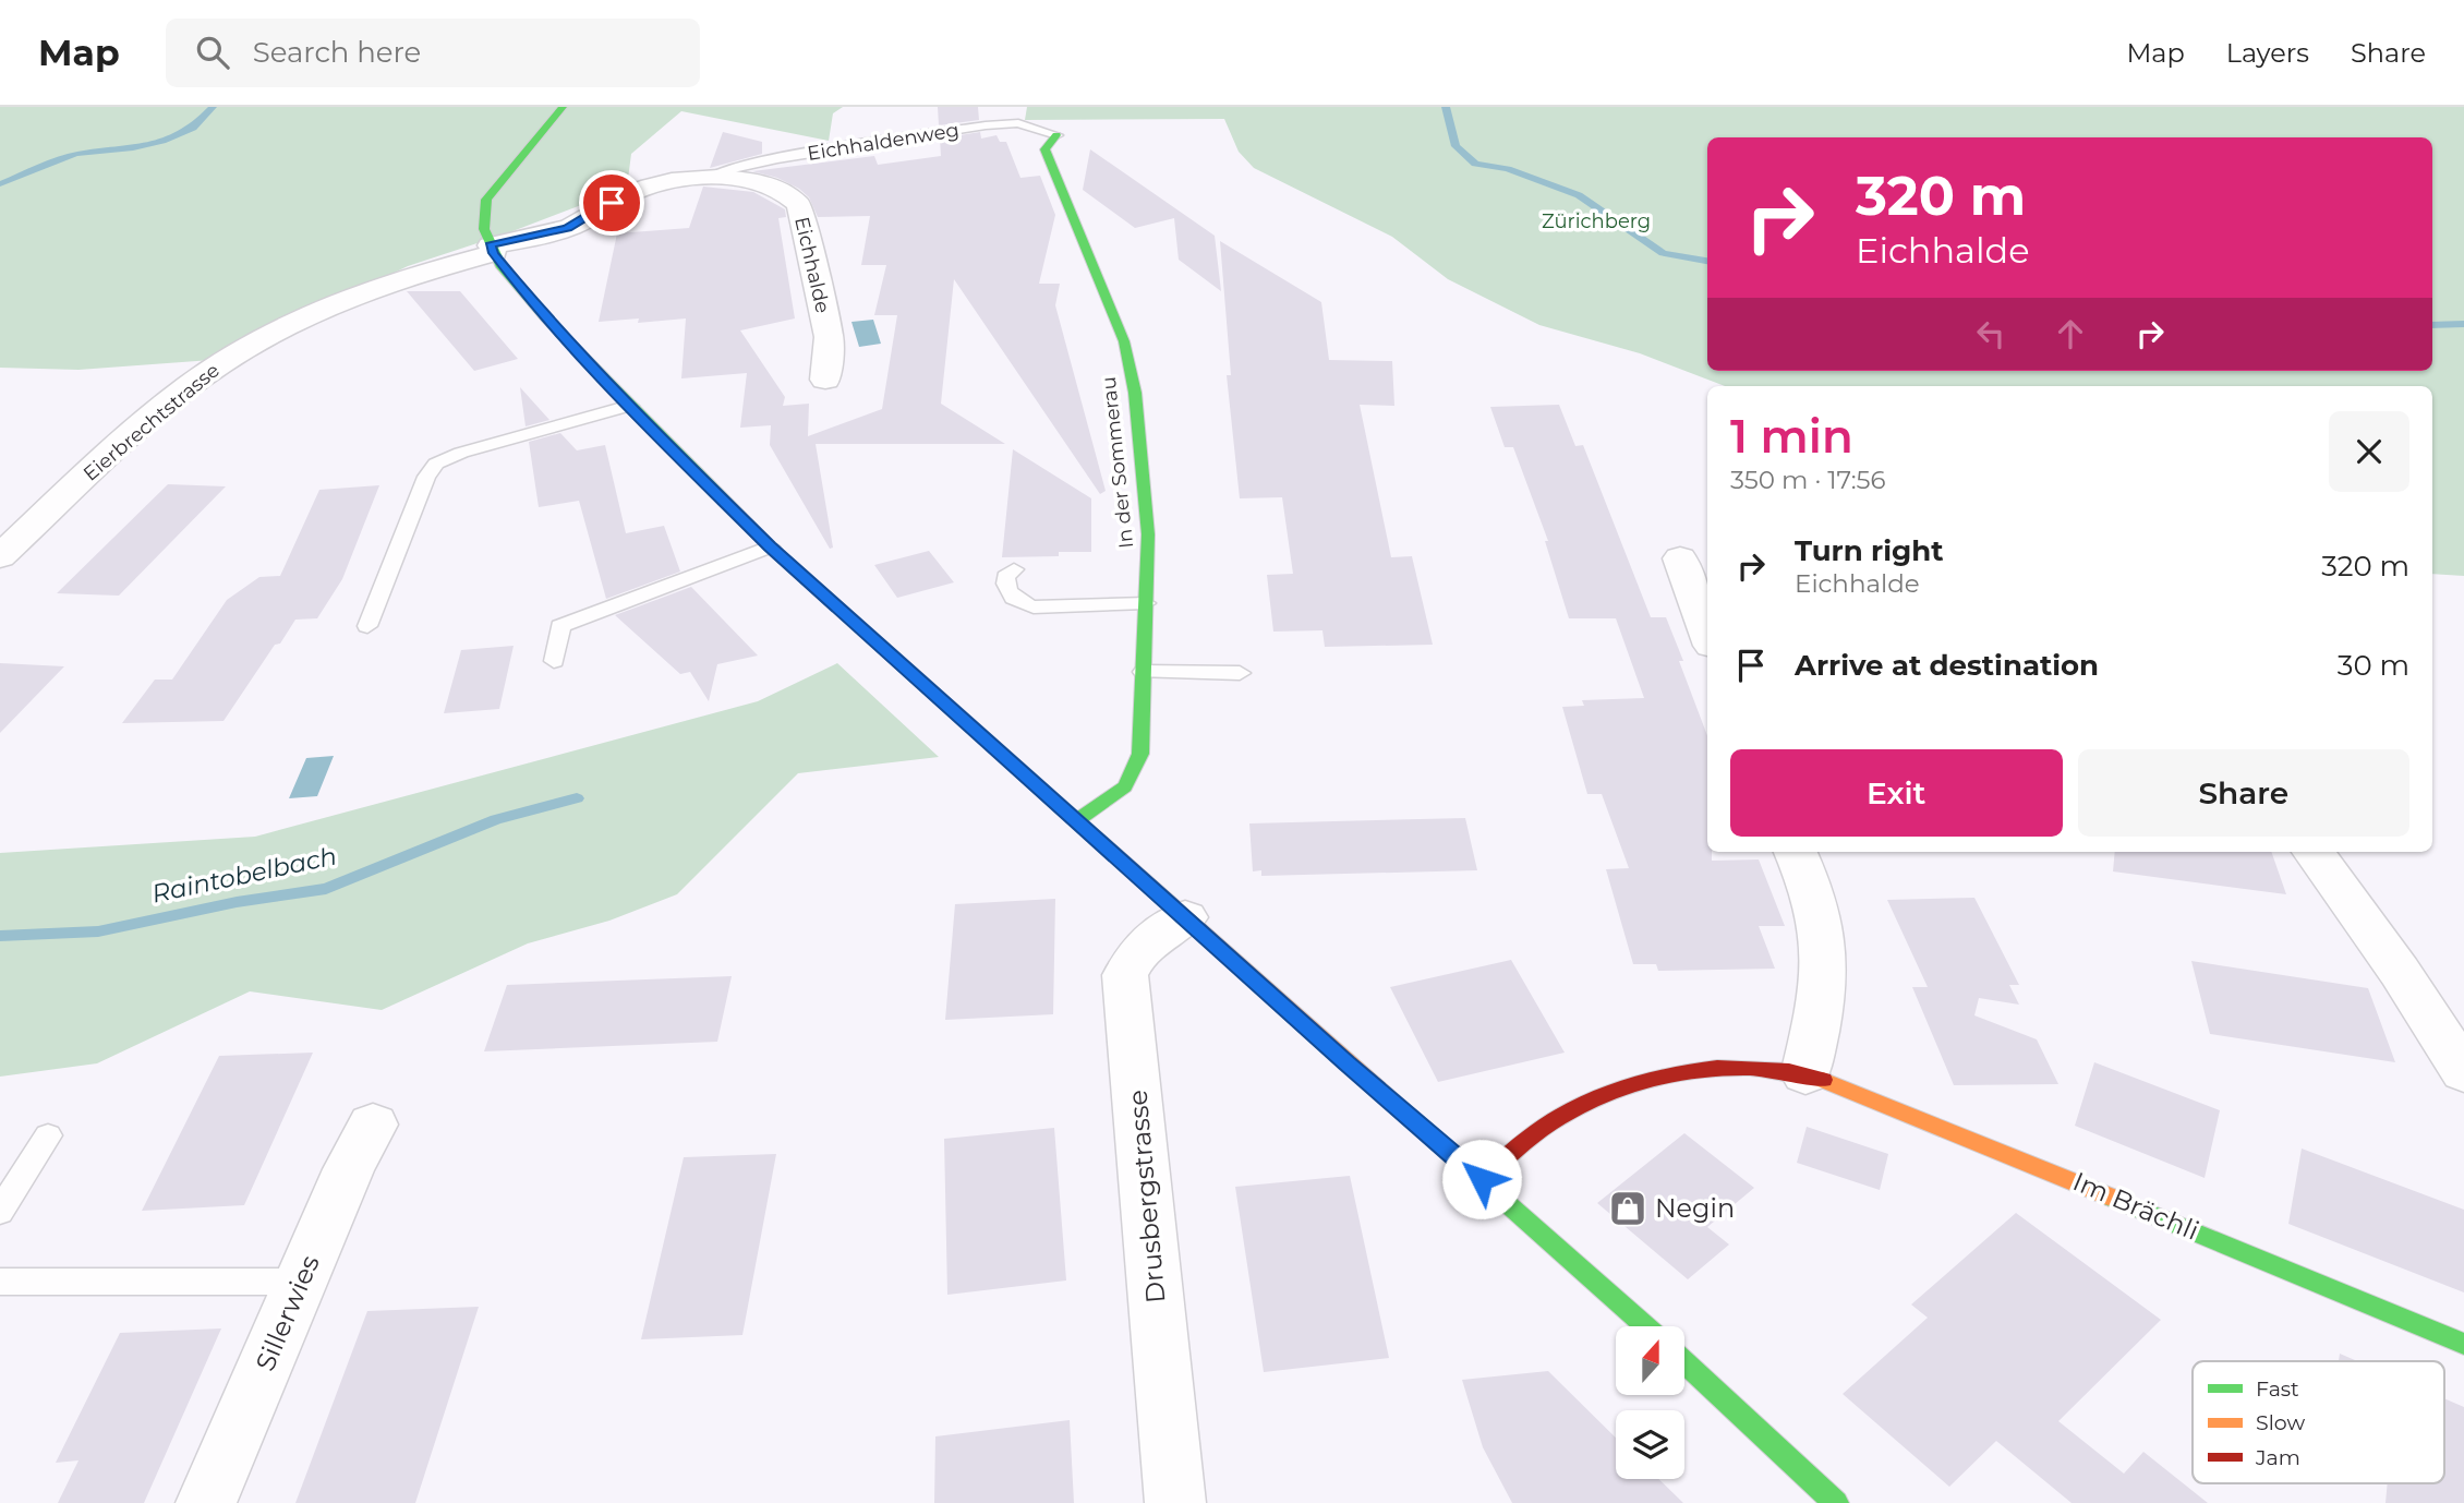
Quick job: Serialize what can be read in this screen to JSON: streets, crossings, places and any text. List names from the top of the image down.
{
  "streets": {
    "main road": ["In der Sommerau", "Im Brächli"],
    "street": [
      "Eichhalde",
      "Eierbrechtstrasse",
      "Drusbergstrasse",
      "Sillerwies"
    ],
    "lane": ["Eichhaldenweg"]
  },
  "crossings": [
    ["Eichhaldenweg", "Eichhalde"],
    ["Eichhaldenweg", "In der Sommerau"],
    ["Eichhalde", "Eierbrechtstrasse"]
  ],
  "water": ["Raintobelbach"],
  "parks": ["Zürichberg"],
  "places": {
    "shop": ["Negin"]
  },
  "legend": ["Fast", "Slow", "Jam"],
  "north": "top",
  "page": {
    "header": "Map",
    "search": "Search here",
    "nav": ["Map", "Layers", "Share"],
    "turn": ["320 m", "Eichhalde"],
    "heading": ["1 min", "350 m · 17:56"],
    "list": [
      {
        "name": "Turn right",
        "note": "Eichhalde",
        "value": "320 m"
      },
      {
        "name": "Arrive at destination",
        "value": "30 m"
      }
    ],
    "buttons": ["Exit", "Share"]
  }
}
